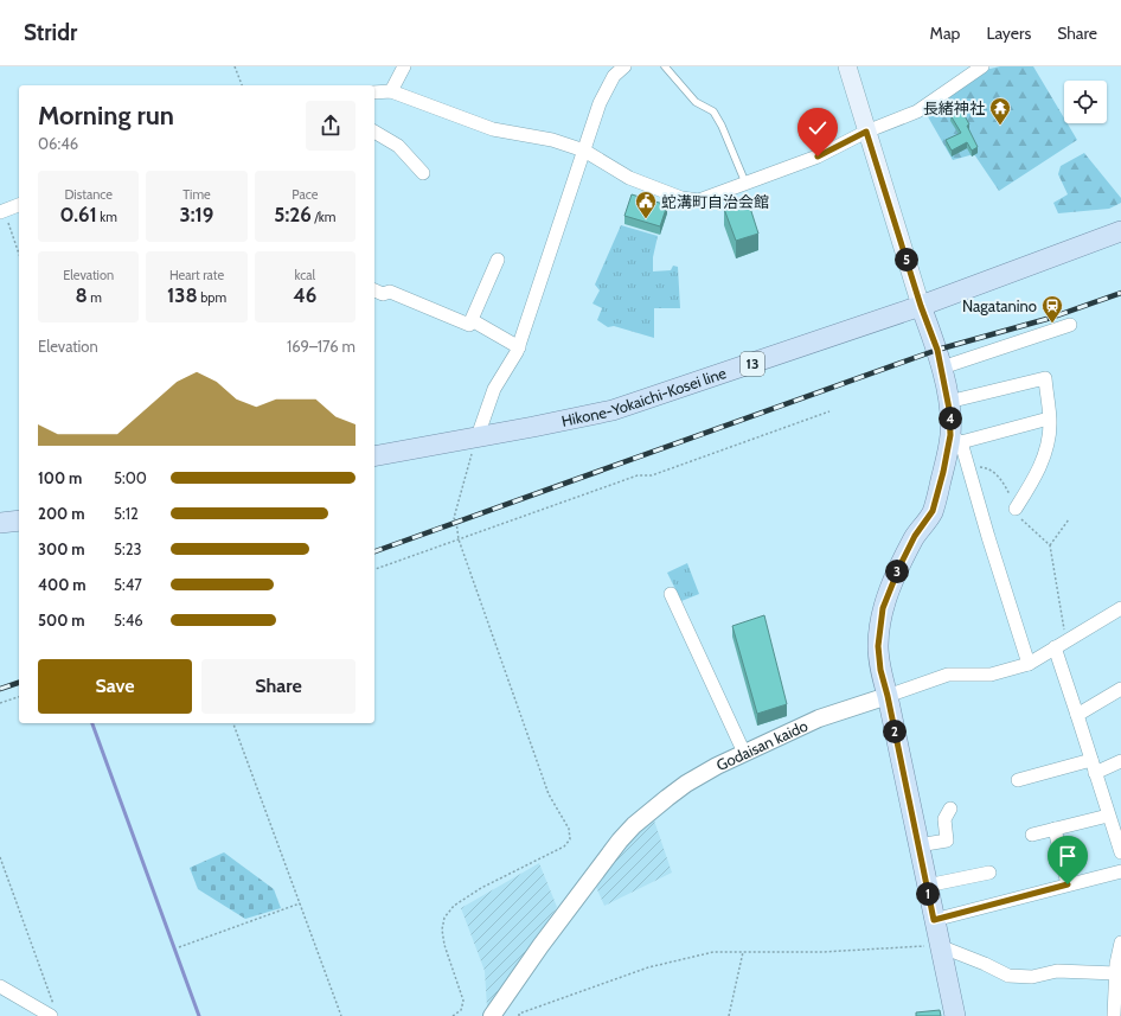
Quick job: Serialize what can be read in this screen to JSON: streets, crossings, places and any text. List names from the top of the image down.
{
  "streets": {
    "main road": ["13", "Hikone-Yokaichi-Kosei line"],
    "street": ["Godaisan kaido"]
  },
  "places": {
    "temple": ["長緒神社"],
    "public building": ["蛇溝町自治会館"],
    "station": ["Nagatanino"]
  },
  "page": {
    "header": "Stridr",
    "nav": ["Map", "Layers", "Share"],
    "heading": ["Morning run", "06:46"],
    "stats": [
      ["Distance", "0.61 km"],
      ["Time", "3:19"],
      ["Pace", "5:26 /km"],
      ["Elevation", "8 m"],
      ["Heart rate", "138 bpm"],
      ["kcal", "46"]
    ],
    "pins": [
      "5",
      "4",
      "3",
      "2",
      "1"
    ],
    "chart": ["Elevation", "169–176 m"],
    "list": [
      {
        "name": "100 m",
        "note": "5:00"
      },
      {
        "name": "200 m",
        "note": "5:12"
      },
      {
        "name": "300 m",
        "note": "5:23"
      },
      {
        "name": "400 m",
        "note": "5:47"
      },
      {
        "name": "500 m",
        "note": "5:46"
      }
    ],
    "buttons": ["Save", "Share"]
  }
}
